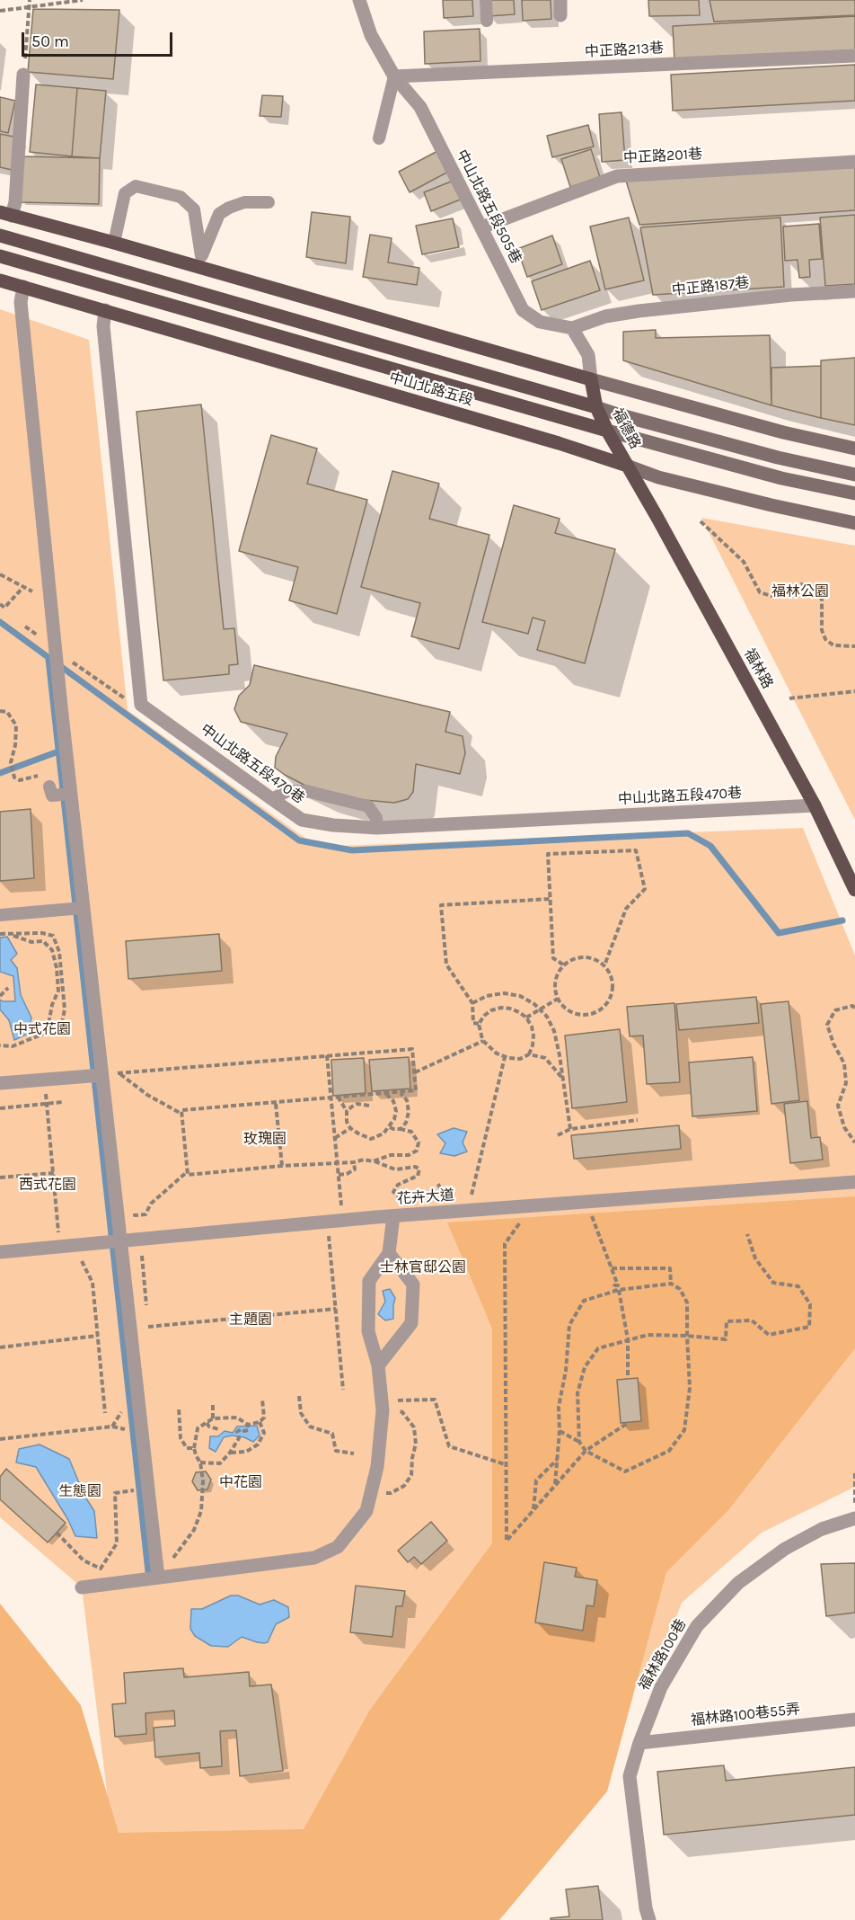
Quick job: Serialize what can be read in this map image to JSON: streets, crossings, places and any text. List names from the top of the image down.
{
  "streets": {
    "main road": ["中山北路五段", "福德路", "福林路"],
    "street": [
      "中正路213巷",
      "中正路201巷",
      "中山北路五段505巷",
      "中正路187巷",
      "中山北路五段470巷",
      "花卉大道",
      "福林路100巷",
      "福林路100巷55弄"
    ]
  },
  "crossings": [
    ["中正路213巷", "中山北路五段505巷"],
    ["中正路201巷", "中山北路五段505巷"],
    ["中山北路五段505巷", "中正路187巷"],
    ["中山北路五段", "福德路"],
    ["中山北路五段", "福林路"],
    ["福德路", "福林路"],
    ["福林路", "中山北路五段470巷"],
    ["福林路100巷", "福林路100巷55弄"]
  ],
  "parks": [
    "福林公園",
    "中式花園",
    "玫瑰園",
    "西式花園",
    "士林官邸公園",
    "主題園",
    "中花園",
    "生態園"
  ],
  "scale_bar": "50 m"
}
